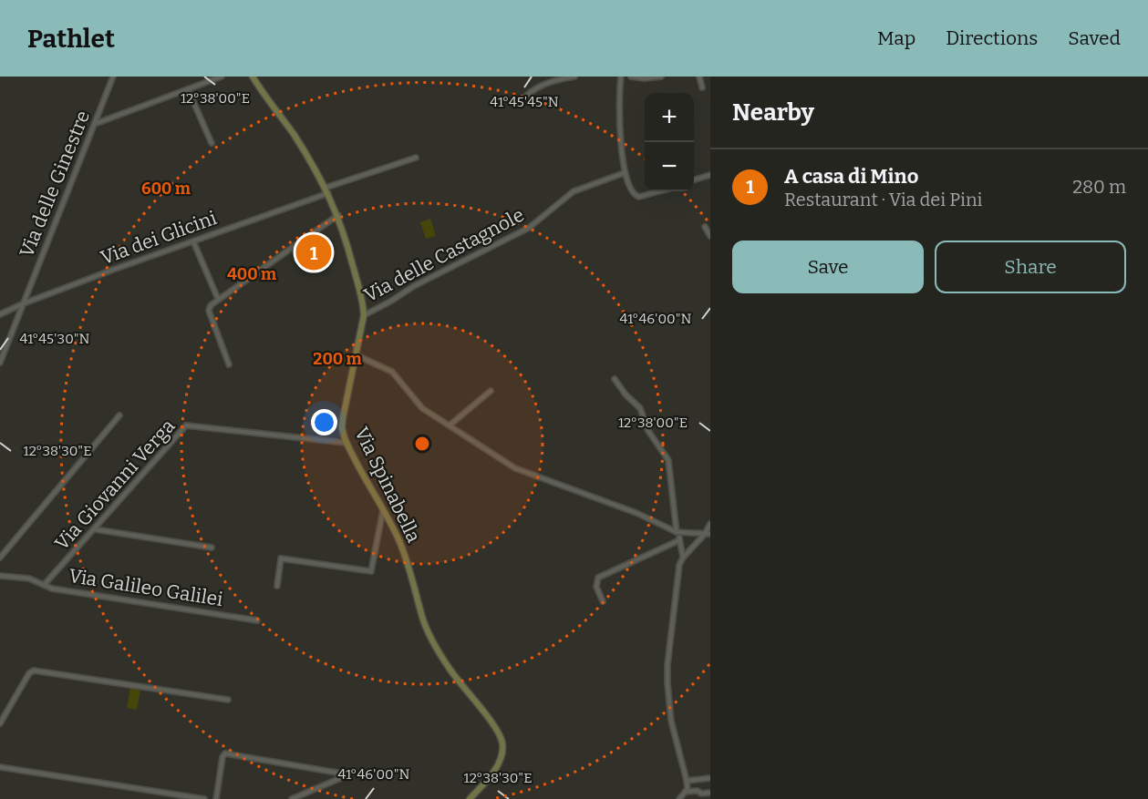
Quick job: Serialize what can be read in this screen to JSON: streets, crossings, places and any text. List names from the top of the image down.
{
  "streets": {
    "street": [
      "Via delle Ginestre",
      "Via dei Glicini",
      "Via delle Castagnole",
      "Via Giovanni Verga",
      "Via Spinabella",
      "Via Galileo Galilei"
    ]
  },
  "crossings": [
    ["Via delle Ginestre", "Via dei Glicini"],
    ["Via dei Glicini", "Via Spinabella"],
    ["Via delle Castagnole", "Via Spinabella"],
    ["Via Giovanni Verga", "Via Spinabella"],
    ["Via Giovanni Verga", "Via Galileo Galilei"]
  ],
  "page": {
    "header": "Pathlet",
    "nav": ["Map", "Directions", "Saved"],
    "heading": "Nearby",
    "map_buttons": ["+", "−"],
    "list": [
      {
        "mark": "1",
        "name": "A casa di Mino",
        "note": "Restaurant · Via dei Pini",
        "value": "280 m"
      }
    ],
    "buttons": ["Save", "Share"],
    "pins": "1"
  },
  "coordinates": [
    "12°38'00\"E",
    "41°45'45\"N",
    "41°46'00\"N",
    "41°45'30\"N",
    "12°38'30\"E"
  ],
  "rings": ["600 m", "400 m", "200 m"]
}
